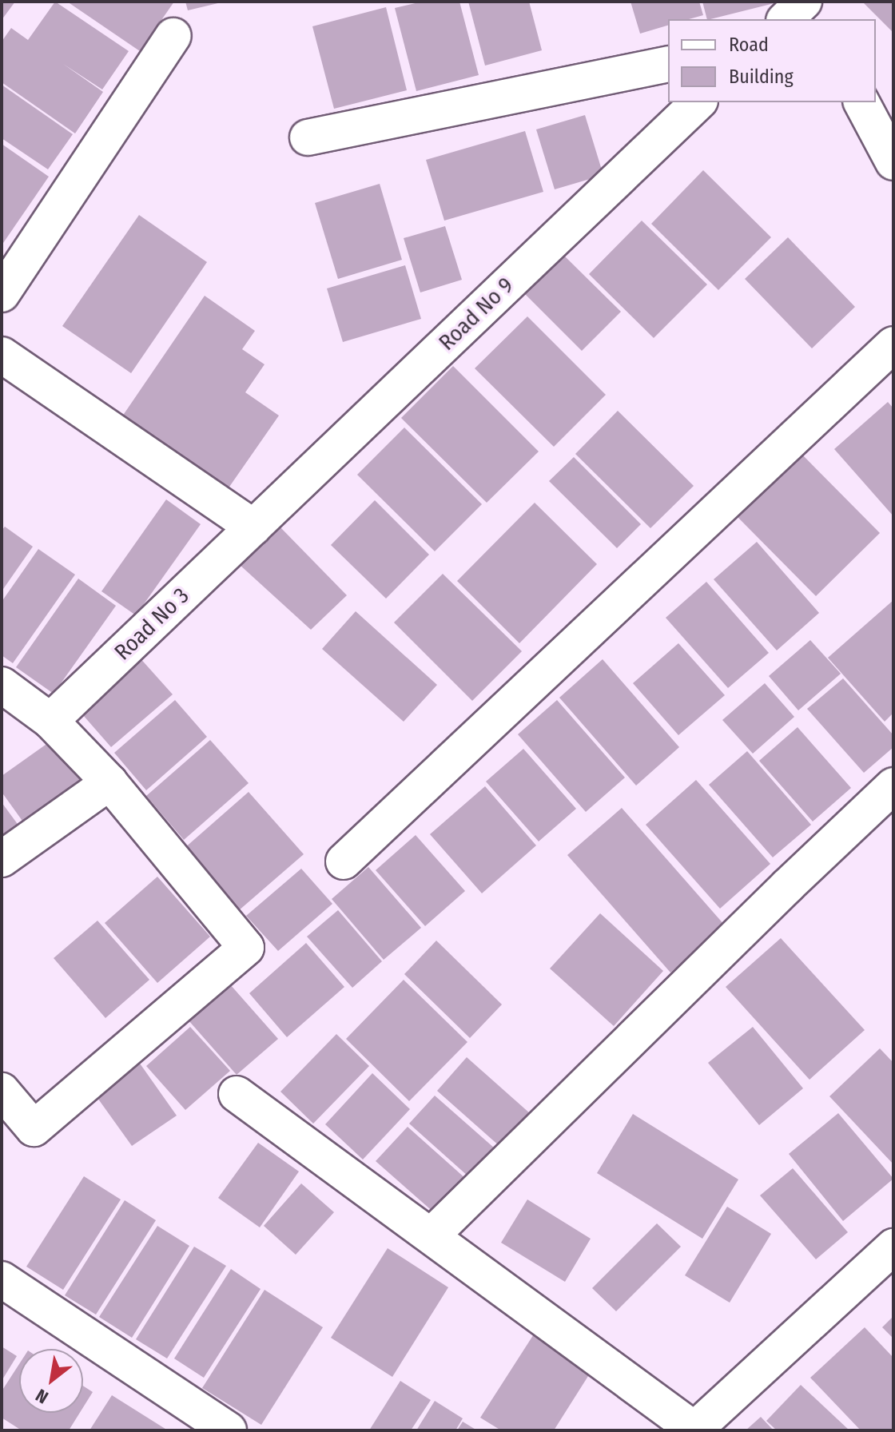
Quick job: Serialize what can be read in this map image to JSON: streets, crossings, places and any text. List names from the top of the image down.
{
  "streets": {
    "street": ["Road No 9", "Road No 3"]
  },
  "crossings": [
    ["Road No 9", "Road No 3"]
  ],
  "legend": ["Road", "Building"],
  "north": "bottom left"
}
